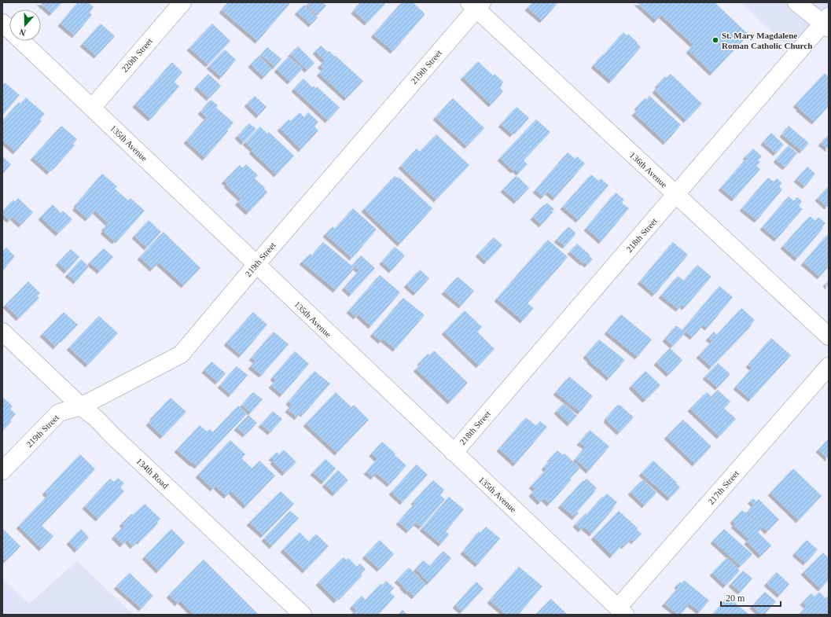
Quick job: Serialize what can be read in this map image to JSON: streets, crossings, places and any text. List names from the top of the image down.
{
  "streets": {
    "street": [
      "220th Street",
      "219th Street",
      "135th Avenue",
      "136th Avenue",
      "218th Street",
      "134th Road",
      "217th Street"
    ]
  },
  "crossings": [
    ["220th Street", "135th Avenue"],
    ["219th Street", "135th Avenue"],
    ["219th Street", "136th Avenue"],
    ["219th Street", "134th Road"],
    ["135th Avenue", "218th Street"],
    ["135th Avenue", "217th Street"],
    ["136th Avenue", "218th Street"]
  ],
  "places": ["St. Mary Magdalene Roman Catholic Church"],
  "scale_bar": "20 m",
  "north": "bottom"
}
